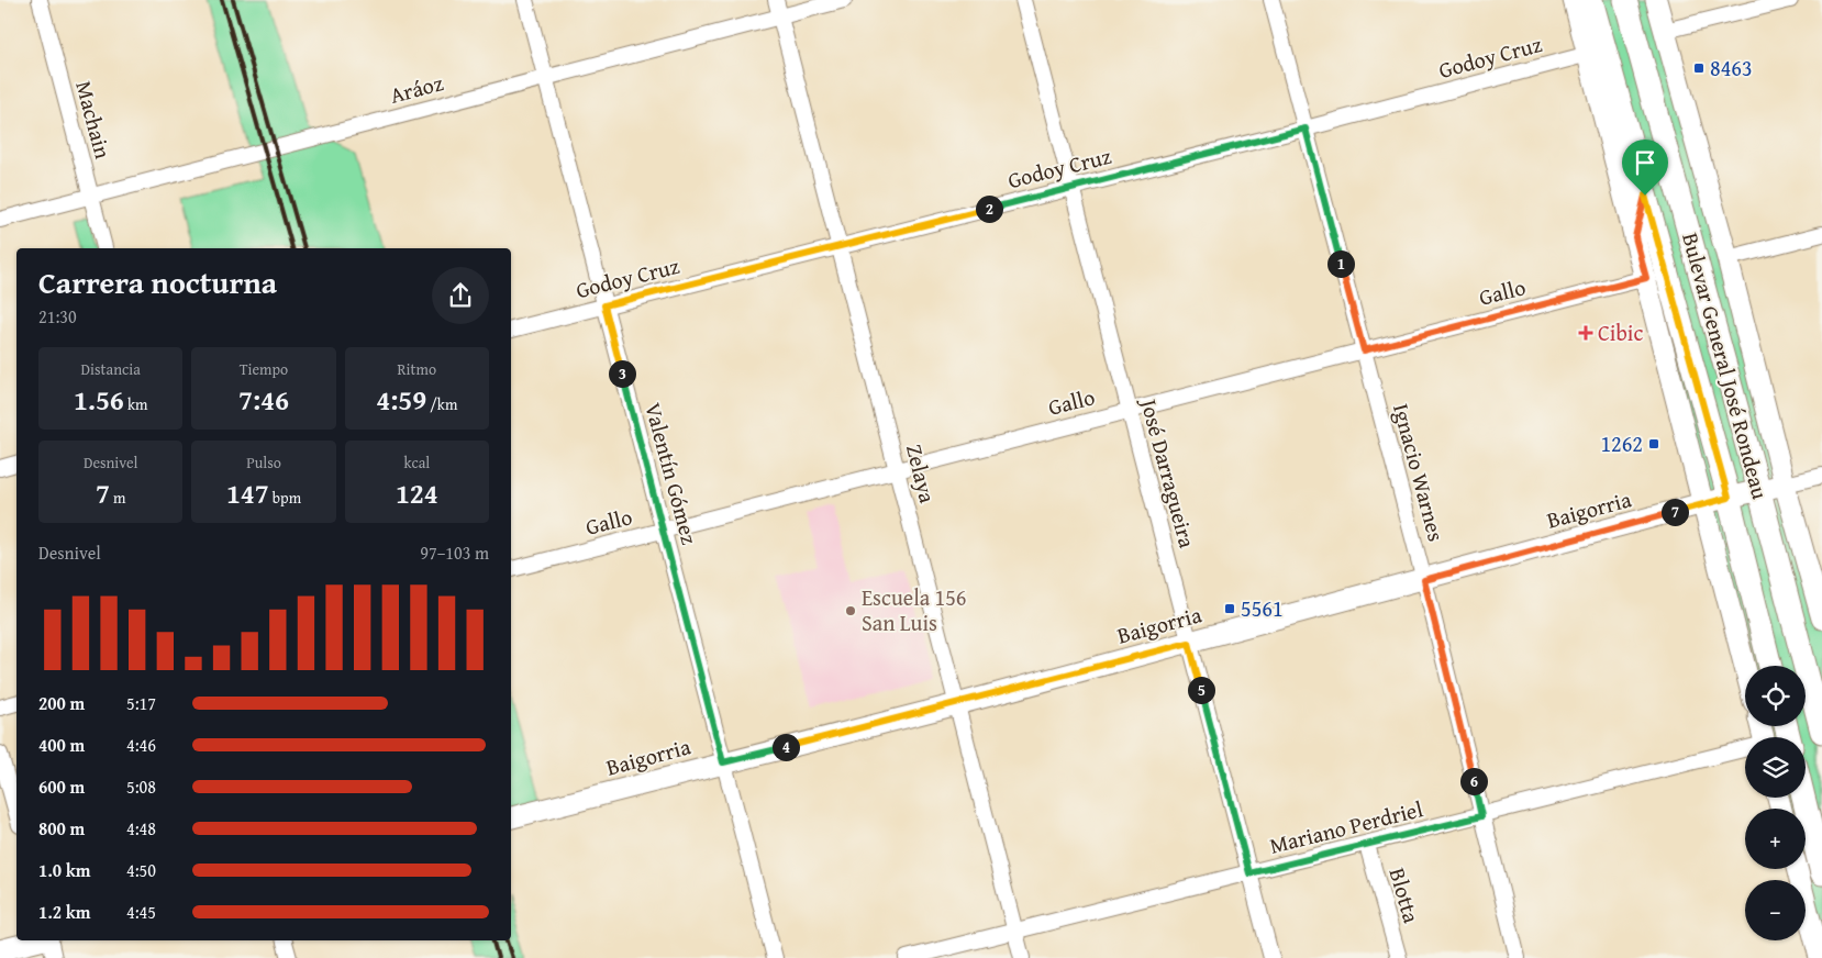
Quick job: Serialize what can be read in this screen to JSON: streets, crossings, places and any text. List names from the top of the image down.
{
  "streets": {
    "main road": ["Bulevar General José Rondeau", "Baigorria"],
    "street": [
      "Godoy Cruz",
      "Aráoz",
      "Machain",
      "Gallo",
      "Ignacio Warnes",
      "Valentín Gómez",
      "Zelaya",
      "José Darragueira",
      "Mariano Perdriel",
      "Blotta"
    ]
  },
  "crossings": [
    ["Godoy Cruz", "Ignacio Warnes"],
    ["Godoy Cruz", "Valentín Gómez"],
    ["Godoy Cruz", "Zelaya"],
    ["Godoy Cruz", "José Darragueira"],
    ["Aráoz", "Machain"],
    ["Aráoz", "Valentín Gómez"],
    ["Aráoz", "Zelaya"],
    ["Gallo", "Ignacio Warnes"],
    ["Gallo", "Valentín Gómez"],
    ["Gallo", "Zelaya"],
    ["Gallo", "José Darragueira"],
    ["Bulevar General José Rondeau", "Baigorria"],
    ["Ignacio Warnes", "Baigorria"],
    ["Ignacio Warnes", "Mariano Perdriel"],
    ["Valentín Gómez", "Baigorria"],
    ["Zelaya", "Baigorria"],
    ["Zelaya", "Mariano Perdriel"],
    ["José Darragueira", "Baigorria"],
    ["José Darragueira", "Mariano Perdriel"],
    ["Mariano Perdriel", "Blotta"]
  ],
  "places": {
    "transit": ["8463", "1262", "5561"],
    "health": ["Cibic"],
    "other": ["Escuela 156 San Luis"]
  },
  "page": {
    "pins": [
      "2",
      "1",
      "3",
      "7",
      "5",
      "4",
      "6"
    ],
    "heading": ["Carrera nocturna", "21:30"],
    "stats": [
      ["Distancia", "1.56 km"],
      ["Tiempo", "7:46"],
      ["Ritmo", "4:59 /km"],
      ["Desnivel", "7 m"],
      ["Pulso", "147 bpm"],
      ["kcal", "124"]
    ],
    "chart": ["Desnivel", "97–103 m"],
    "map_buttons": ["+", "−"],
    "list": [
      {
        "name": "200 m",
        "note": "5:17"
      },
      {
        "name": "400 m",
        "note": "4:46"
      },
      {
        "name": "600 m",
        "note": "5:08"
      },
      {
        "name": "800 m",
        "note": "4:48"
      },
      {
        "name": "1.0 km",
        "note": "4:50"
      },
      {
        "name": "1.2 km",
        "note": "4:45"
      }
    ]
  }
}
